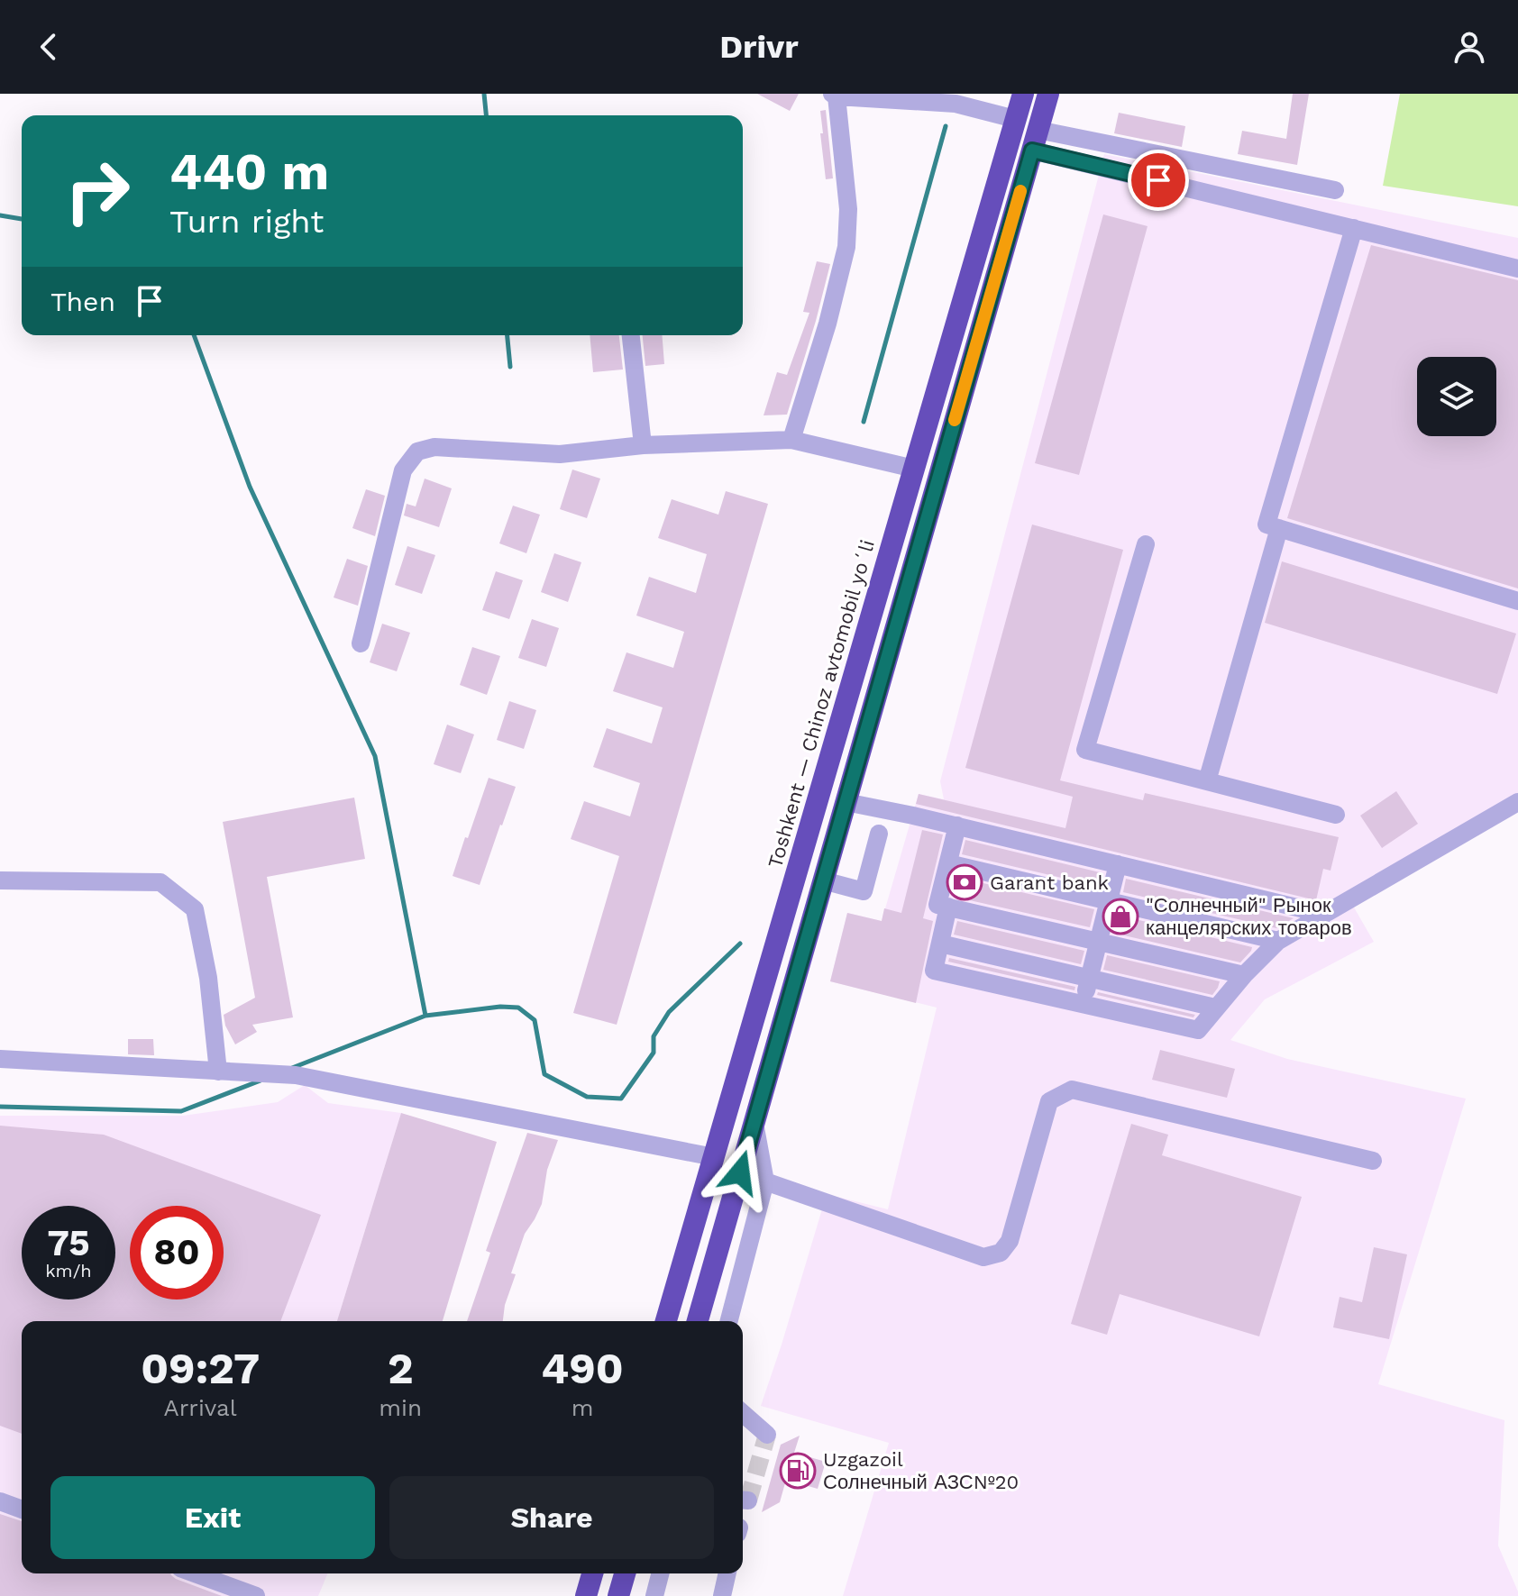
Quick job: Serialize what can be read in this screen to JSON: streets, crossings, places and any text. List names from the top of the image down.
{
  "streets": {
    "highway": ["Toshkent — Chinoz avtomobil yoʻli"]
  },
  "places": {
    "bank": ["Garant bank"],
    "shop": ["\"Солнечный\" Рынок канцелярских товаров"],
    "fuel station": ["Uzgazoil Солнечный АЗС№20"]
  },
  "page": {
    "header": "Drivr",
    "turn": ["440 m", "Turn right"],
    "then": "Then",
    "speed": "75 km/h",
    "limit": "80",
    "eta": [
      "09:27",
      "Arrival",
      "2",
      "min",
      "490",
      "m"
    ],
    "buttons": ["Exit", "Share"]
  }
}
